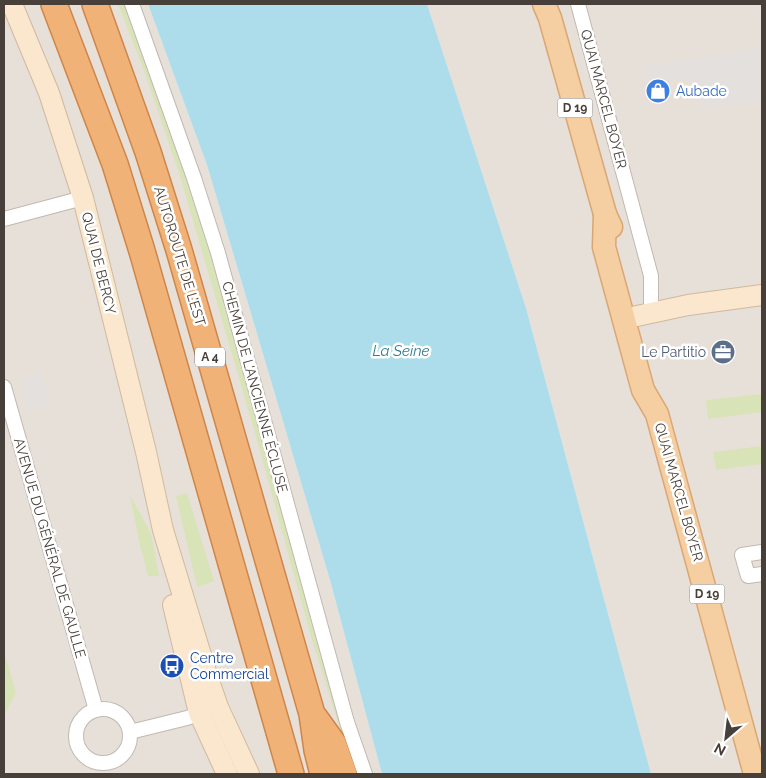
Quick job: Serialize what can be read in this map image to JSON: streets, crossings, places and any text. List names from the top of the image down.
{
  "streets": {
    "highway": ["AUTOROUTE DE L’EST", "A 4"],
    "main road": ["QUAI MARCEL BOYER", "D 19", "QUAI DE BERCY"],
    "street": ["CHEMIN DE L'ANCIENNE ÉCLUSE", "AVENUE DU GÉNÉRAL DE GAULLE"]
  },
  "crossings": [
    ["AUTOROUTE DE L’EST", "A 4"]
  ],
  "water": ["La Seine"],
  "places": {
    "shop": ["Aubade"],
    "office": ["Le Partitio"],
    "bus stop": ["Centre Commercial"]
  },
  "north": "bottom left"
}
